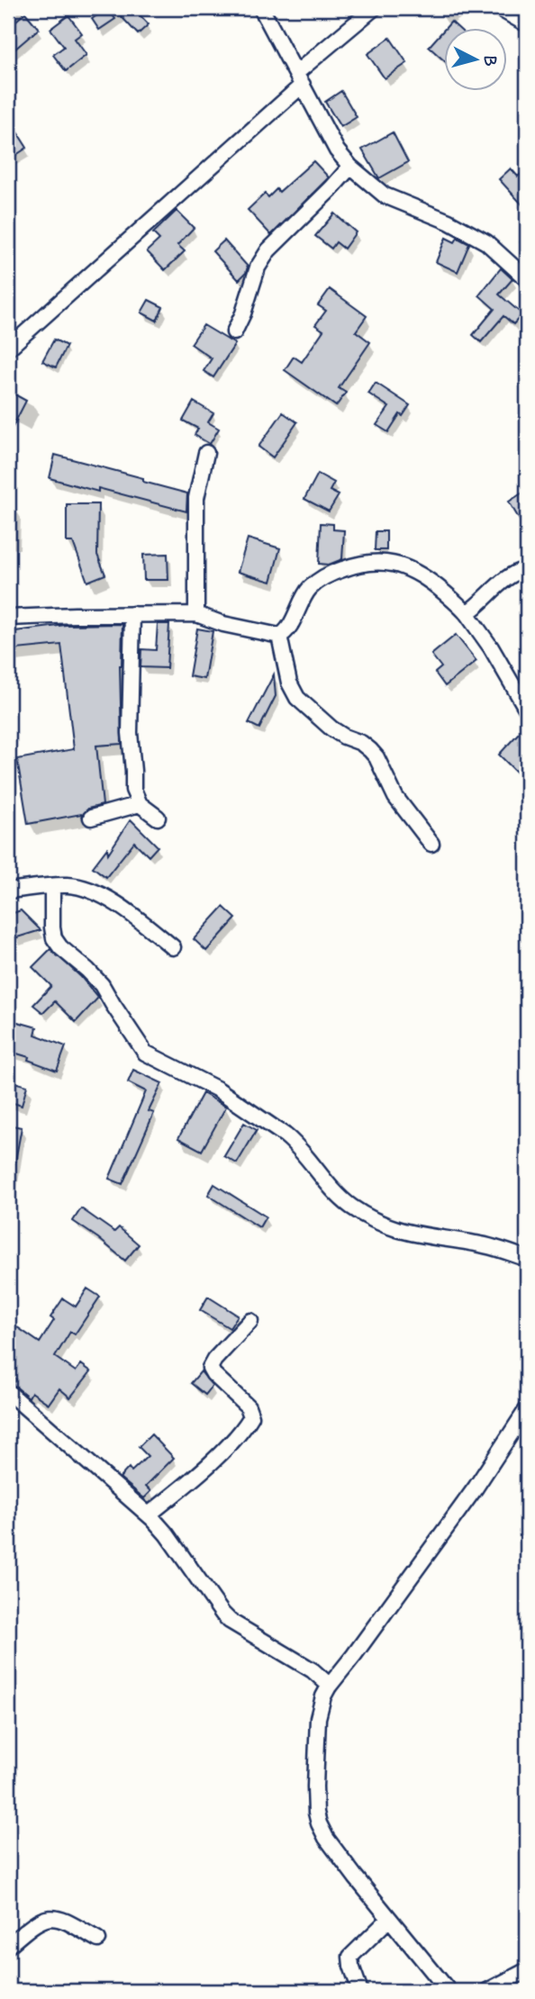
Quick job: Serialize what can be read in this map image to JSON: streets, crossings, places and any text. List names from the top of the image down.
{
  "north": "right"
}
